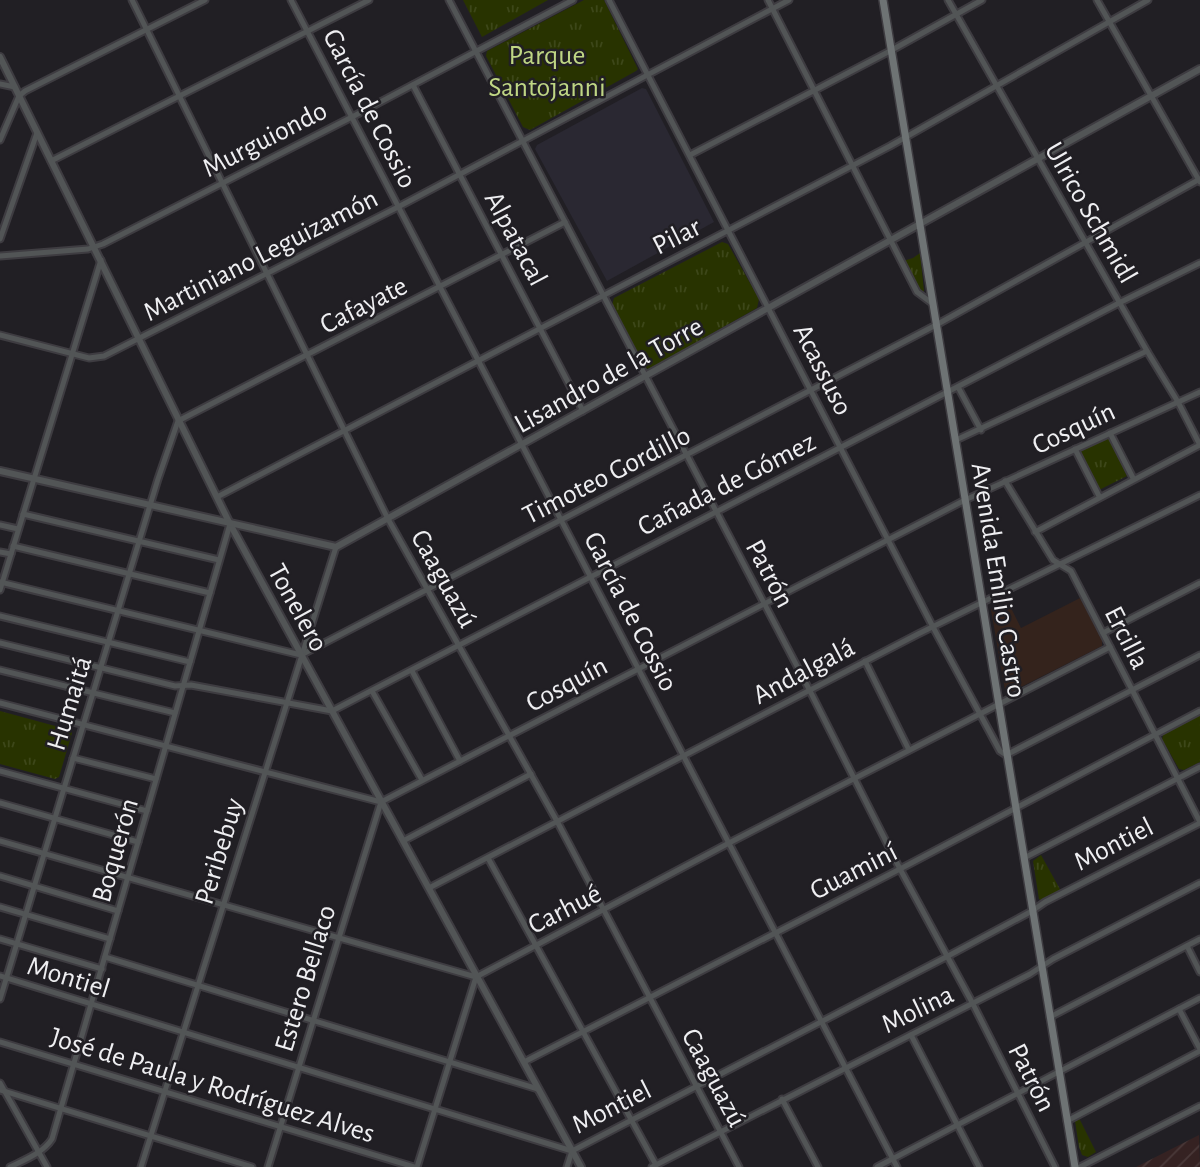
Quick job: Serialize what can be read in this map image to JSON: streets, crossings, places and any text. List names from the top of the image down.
{
  "streets": {
    "main road": ["Avenida Emilio Castro"],
    "street": [
      "García de Cossio",
      "Murguiondo",
      "Ulrico Schmidl",
      "Pilar",
      "Alpatacal",
      "Martiniano Leguizamón",
      "Cafayate",
      "Acassuso",
      "Lisandro de la Torre",
      "Cosquín",
      "Timoteo Gordillo",
      "Cañada de Gómez",
      "Patrón",
      "Caaguazú",
      "Tonelero",
      "Ercilla",
      "Andalgalá",
      "Humaitá",
      "Montiel",
      "Boquerón",
      "Peribebuy",
      "Guaminí",
      "Carhué",
      "Estero Bellaco",
      "Molina",
      "José de Paula y Rodríguez Alves"
    ]
  },
  "crossings": [
    ["García de Cossio", "Murguiondo"],
    ["García de Cossio", "Pilar"],
    ["García de Cossio", "Martiniano Leguizamón"],
    ["García de Cossio", "Cafayate"],
    ["García de Cossio", "Lisandro de la Torre"],
    ["García de Cossio", "Cosquín"],
    ["García de Cossio", "Timoteo Gordillo"],
    ["García de Cossio", "Cañada de Gómez"],
    ["García de Cossio", "Andalgalá"],
    ["García de Cossio", "Montiel"],
    ["García de Cossio", "Guaminí"],
    ["García de Cossio", "Carhué"],
    ["García de Cossio", "Molina"],
    ["Murguiondo", "Alpatacal"],
    ["Murguiondo", "Patrón"],
    ["Murguiondo", "Caaguazú"],
    ["Murguiondo", "Tonelero"],
    ["Ulrico Schmidl", "Pilar"],
    ["Ulrico Schmidl", "Lisandro de la Torre"],
    ["Ulrico Schmidl", "Cosquín"],
    ["Ulrico Schmidl", "Timoteo Gordillo"],
    ["Ulrico Schmidl", "Cañada de Gómez"],
    ["Pilar", "Alpatacal"],
    ["Pilar", "Acassuso"],
    ["Pilar", "Patrón"],
    ["Pilar", "Caaguazú"],
    ["Pilar", "Avenida Emilio Castro"],
    ["Pilar", "Tonelero"],
    ["Alpatacal", "Martiniano Leguizamón"],
    ["Alpatacal", "Cafayate"],
    ["Alpatacal", "Lisandro de la Torre"],
    ["Martiniano Leguizamón", "Acassuso"],
    ["Martiniano Leguizamón", "Patrón"],
    ["Martiniano Leguizamón", "Caaguazú"],
    ["Martiniano Leguizamón", "Tonelero"],
    ["Cafayate", "Patrón"],
    ["Cafayate", "Caaguazú"],
    ["Cafayate", "Tonelero"],
    ["Cafayate", "Humaitá"],
    ["Acassuso", "Lisandro de la Torre"],
    ["Acassuso", "Cosquín"],
    ["Acassuso", "Timoteo Gordillo"],
    ["Acassuso", "Cañada de Gómez"],
    ["Acassuso", "Avenida Emilio Castro"],
    ["Acassuso", "Andalgalá"],
    ["Acassuso", "Carhué"],
    ["Lisandro de la Torre", "Patrón"],
    ["Lisandro de la Torre", "Caaguazú"],
    ["Lisandro de la Torre", "Avenida Emilio Castro"],
    ["Lisandro de la Torre", "Peribebuy"],
    ["Cosquín", "Patrón"],
    ["Cosquín", "Caaguazú"],
    ["Cosquín", "Avenida Emilio Castro"],
    ["Cosquín", "Tonelero"],
    ["Cosquín", "Ercilla"],
    ["Cosquín", "Estero Bellaco"],
    ["Timoteo Gordillo", "Patrón"],
    ["Timoteo Gordillo", "Caaguazú"],
    ["Timoteo Gordillo", "Avenida Emilio Castro"],
    ["Timoteo Gordillo", "Tonelero"],
    ["Timoteo Gordillo", "Peribebuy"],
    ["Cañada de Gómez", "Patrón"],
    ["Cañada de Gómez", "Caaguazú"],
    ["Cañada de Gómez", "Avenida Emilio Castro"],
    ["Cañada de Gómez", "Tonelero"],
    ["Patrón", "Andalgalá"],
    ["Patrón", "Montiel"],
    ["Patrón", "Guaminí"],
    ["Patrón", "Carhué"],
    ["Patrón", "Molina"],
    ["Caaguazú", "Andalgalá"],
    ["Caaguazú", "Montiel"],
    ["Caaguazú", "Guaminí"],
    ["Caaguazú", "Carhué"],
    ["Caaguazú", "Molina"],
    ["Avenida Emilio Castro", "Andalgalá"],
    ["Avenida Emilio Castro", "Montiel"],
    ["Avenida Emilio Castro", "Guaminí"],
    ["Avenida Emilio Castro", "Carhué"],
    ["Avenida Emilio Castro", "Molina"],
    ["Tonelero", "Andalgalá"],
    ["Tonelero", "Humaitá"],
    ["Tonelero", "Montiel"],
    ["Tonelero", "Boquerón"],
    ["Tonelero", "Peribebuy"],
    ["Tonelero", "Guaminí"],
    ["Tonelero", "Carhué"],
    ["Tonelero", "Estero Bellaco"],
    ["Ercilla", "Andalgalá"],
    ["Ercilla", "Montiel"],
    ["Ercilla", "Guaminí"],
    ["Ercilla", "Carhué"],
    ["Humaitá", "Montiel"],
    ["Montiel", "Boquerón"],
    ["Montiel", "Peribebuy"],
    ["Montiel", "Estero Bellaco"],
    ["Boquerón", "José de Paula y Rodríguez Alves"],
    ["Peribebuy", "José de Paula y Rodríguez Alves"],
    ["Estero Bellaco", "José de Paula y Rodríguez Alves"]
  ],
  "parks": ["Parque Santojanni"]
}
